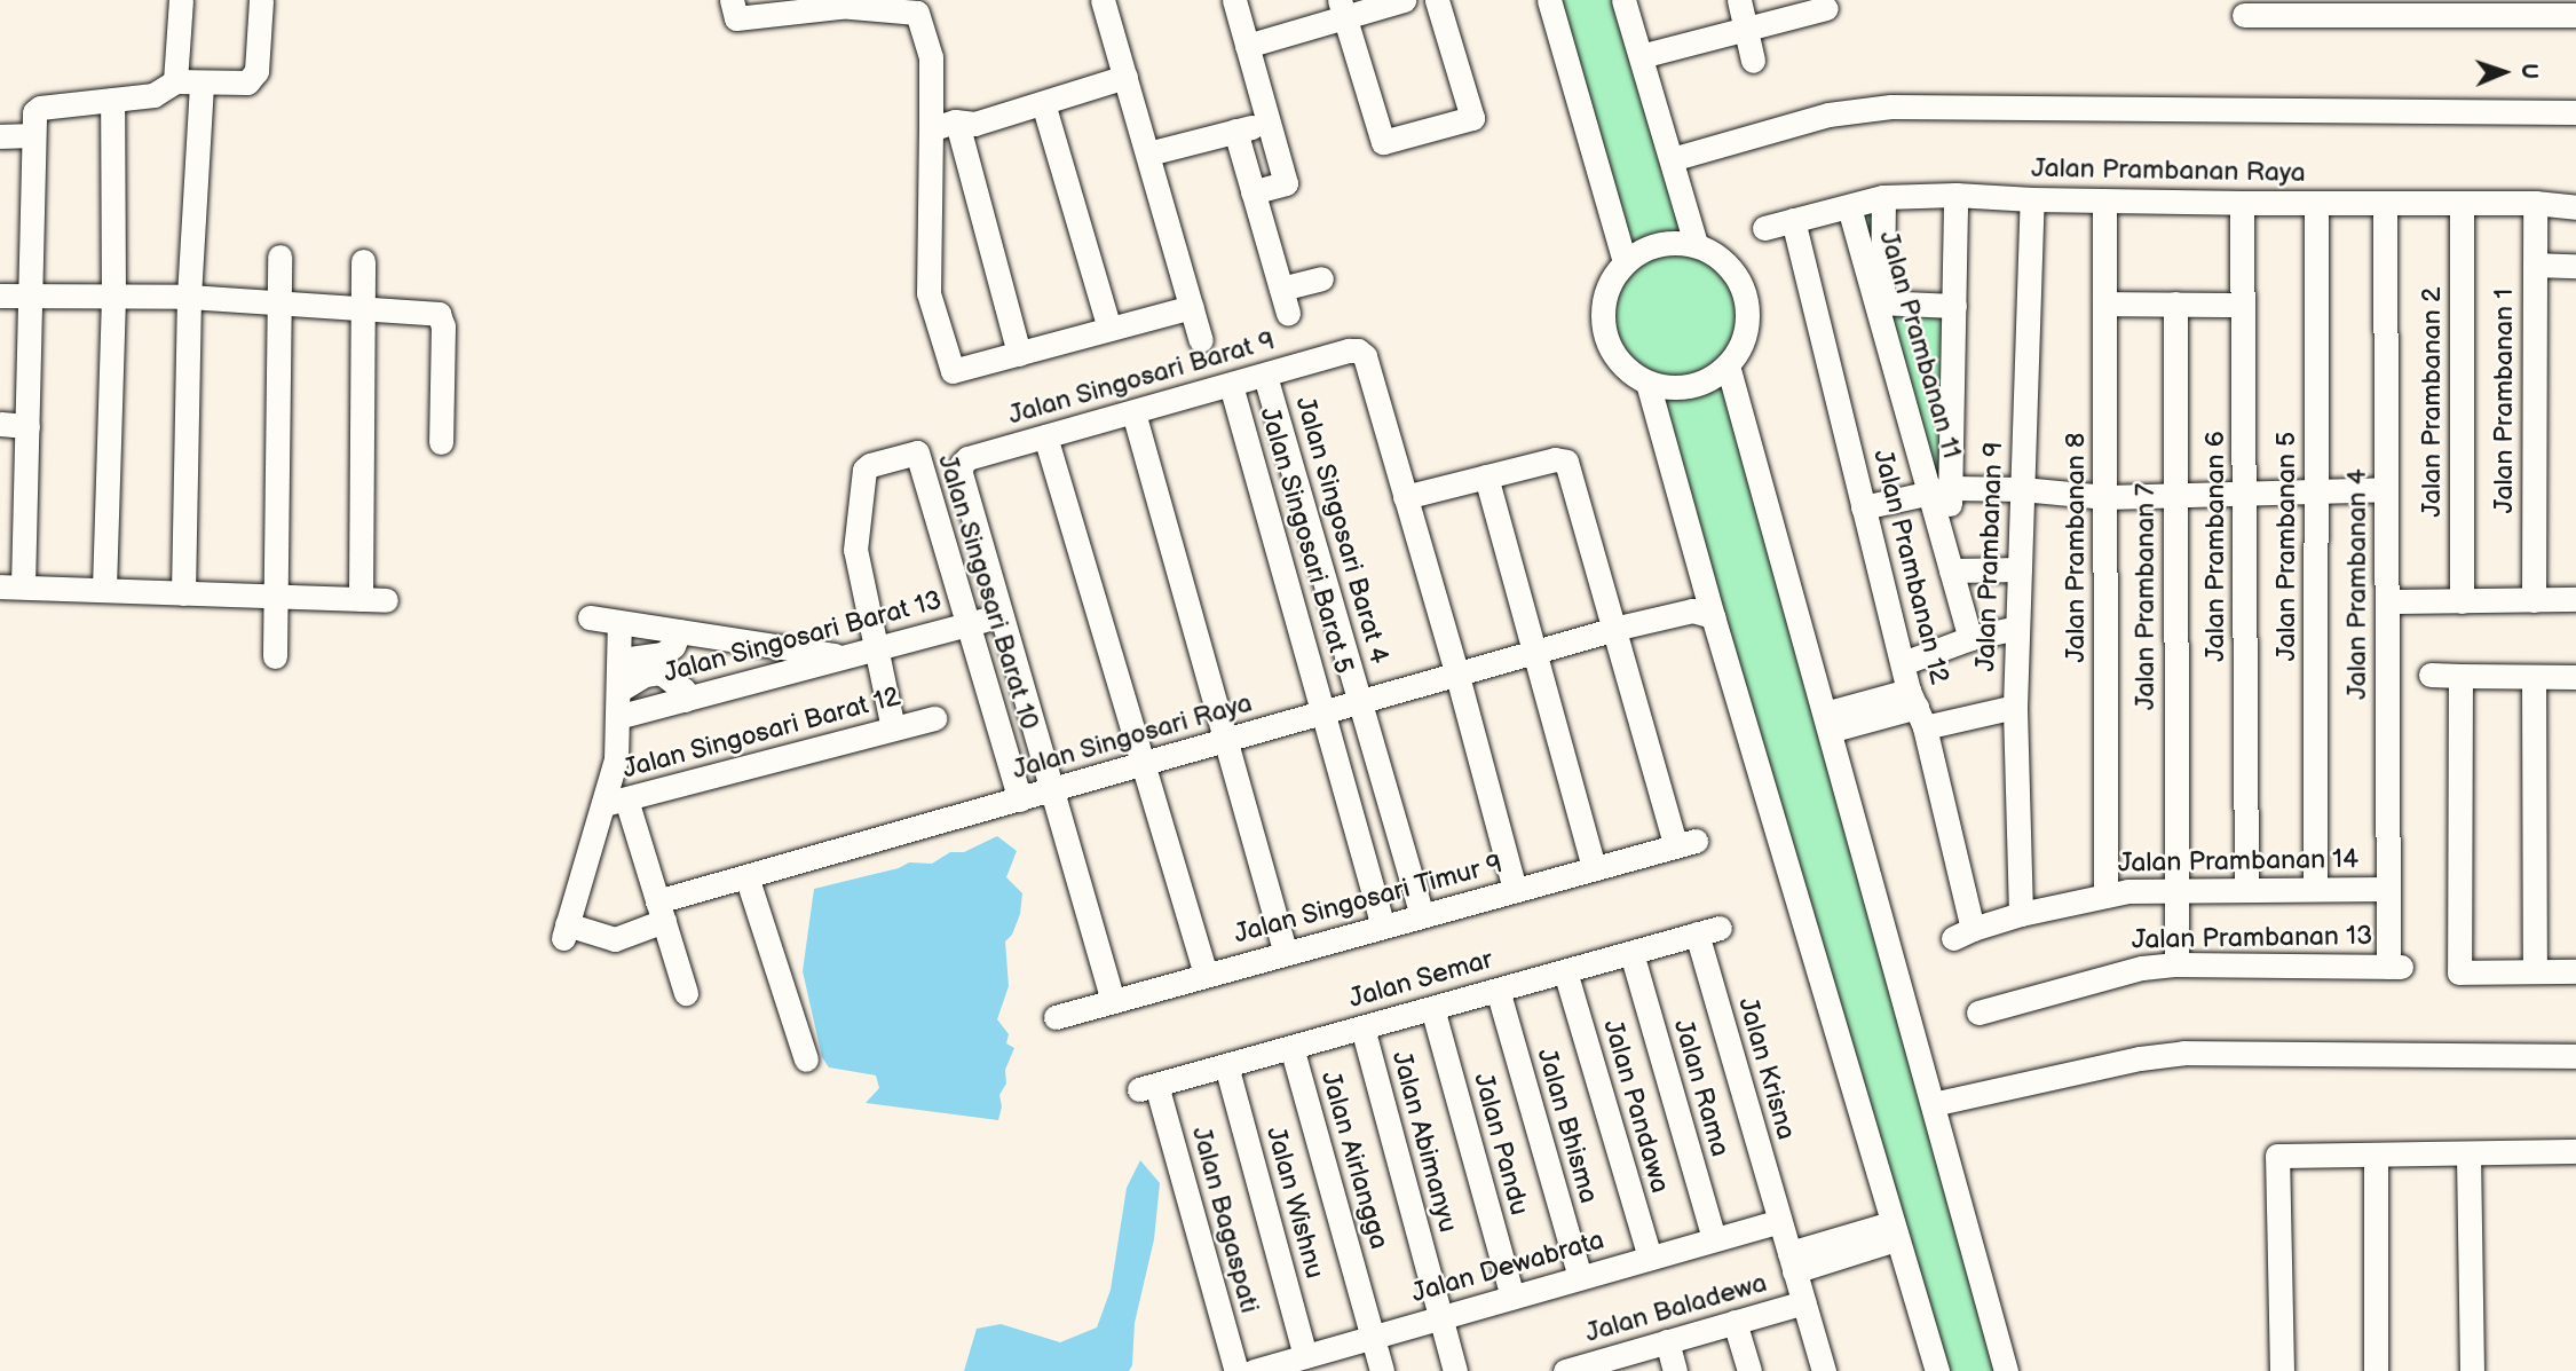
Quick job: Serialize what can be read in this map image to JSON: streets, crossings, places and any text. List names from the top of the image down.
{
  "streets": {
    "street": [
      "Jalan Prambanan Raya",
      "Jalan Prambanan 11",
      "Jalan Singosari Barat 9",
      "Jalan Prambanan 1",
      "Jalan Prambanan 2",
      "Jalan Singosari Barat 4",
      "Jalan Singosari Barat 5",
      "Jalan Prambanan 6",
      "Jalan Prambanan 5",
      "Jalan Prambanan 8",
      "Jalan Prambanan 9",
      "Jalan Prambanan 12",
      "Jalan Prambanan 4",
      "Jalan Singosari Barat 10",
      "Jalan Prambanan 7",
      "Jalan Singosari Barat 13",
      "Jalan Singosari Barat 12",
      "Jalan Singosari Raya",
      "Jalan Prambanan 14",
      "Jalan Singosari Timur 9",
      "Jalan Prambanan 13",
      "Jalan Semar",
      "Jalan Krisna",
      "Jalan Rama",
      "Jalan Pandawa",
      "Jalan Bhisma",
      "Jalan Abimanyu",
      "Jalan Pandu",
      "Jalan Airlangga",
      "Jalan Wishnu",
      "Jalan Bagaspati",
      "Jalan Dewabrata",
      "Jalan Baladewa"
    ]
  },
  "crossings": [
    ["Jalan Prambanan Raya", "Jalan Prambanan 11"],
    ["Jalan Prambanan Raya", "Jalan Prambanan 1"],
    ["Jalan Prambanan Raya", "Jalan Prambanan 2"],
    ["Jalan Prambanan Raya", "Jalan Prambanan 6"],
    ["Jalan Prambanan Raya", "Jalan Prambanan 5"],
    ["Jalan Prambanan Raya", "Jalan Prambanan 8"],
    ["Jalan Prambanan Raya", "Jalan Prambanan 9"],
    ["Jalan Prambanan Raya", "Jalan Prambanan 12"],
    ["Jalan Prambanan Raya", "Jalan Prambanan 4"],
    ["Jalan Singosari Barat 9", "Jalan Singosari Barat 4"],
    ["Jalan Singosari Barat 9", "Jalan Singosari Barat 5"],
    ["Jalan Singosari Barat 9", "Jalan Singosari Barat 13"],
    ["Jalan Singosari Barat 4", "Jalan Singosari Raya"],
    ["Jalan Singosari Barat 4", "Jalan Singosari Timur 9"],
    ["Jalan Singosari Barat 5", "Jalan Singosari Raya"],
    ["Jalan Singosari Barat 5", "Jalan Singosari Timur 9"],
    ["Jalan Prambanan 6", "Jalan Prambanan 14"],
    ["Jalan Prambanan 5", "Jalan Prambanan 14"],
    ["Jalan Prambanan 8", "Jalan Prambanan 14"],
    ["Jalan Prambanan 9", "Jalan Prambanan 14"],
    ["Jalan Prambanan 12", "Jalan Prambanan 14"],
    ["Jalan Prambanan 4", "Jalan Prambanan 14"],
    ["Jalan Prambanan 4", "Jalan Prambanan 13"],
    ["Jalan Singosari Barat 10", "Jalan Singosari Barat 13"],
    ["Jalan Singosari Barat 10", "Jalan Singosari Raya"],
    ["Jalan Prambanan 7", "Jalan Prambanan 14"],
    ["Jalan Prambanan 7", "Jalan Prambanan 13"],
    ["Jalan Singosari Barat 12", "Jalan Singosari Raya"],
    ["Jalan Singosari Raya", "Jalan Singosari Timur 9"],
    ["Jalan Semar", "Jalan Krisna"],
    ["Jalan Semar", "Jalan Rama"],
    ["Jalan Semar", "Jalan Pandawa"],
    ["Jalan Semar", "Jalan Bhisma"],
    ["Jalan Semar", "Jalan Abimanyu"],
    ["Jalan Semar", "Jalan Pandu"],
    ["Jalan Semar", "Jalan Airlangga"],
    ["Jalan Semar", "Jalan Wishnu"],
    ["Jalan Semar", "Jalan Bagaspati"],
    ["Jalan Krisna", "Jalan Dewabrata"],
    ["Jalan Krisna", "Jalan Baladewa"],
    ["Jalan Rama", "Jalan Dewabrata"],
    ["Jalan Pandawa", "Jalan Dewabrata"],
    ["Jalan Bhisma", "Jalan Dewabrata"],
    ["Jalan Abimanyu", "Jalan Dewabrata"],
    ["Jalan Pandu", "Jalan Dewabrata"],
    ["Jalan Airlangga", "Jalan Dewabrata"],
    ["Jalan Wishnu", "Jalan Dewabrata"]
  ],
  "north": "right"
}
